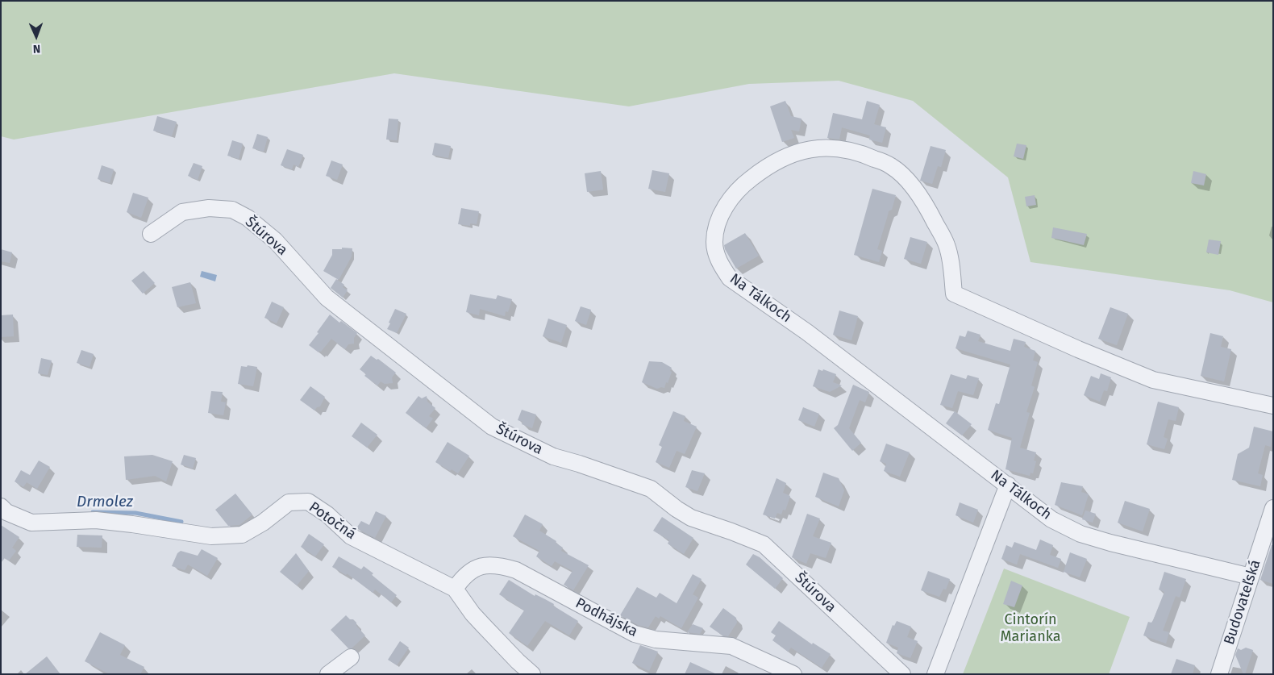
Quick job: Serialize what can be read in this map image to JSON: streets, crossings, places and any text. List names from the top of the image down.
{
  "streets": {
    "street": [
      "Štúrova",
      "Na Tálkoch",
      "Potočná",
      "Budovateľská",
      "Podhájska"
    ]
  },
  "crossings": [
    ["Na Tálkoch", "Budovateľská"],
    ["Potočná", "Podhájska"]
  ],
  "water": ["Drmolez"],
  "parks": ["Cintorín Marianka"],
  "north": "bottom"
}
